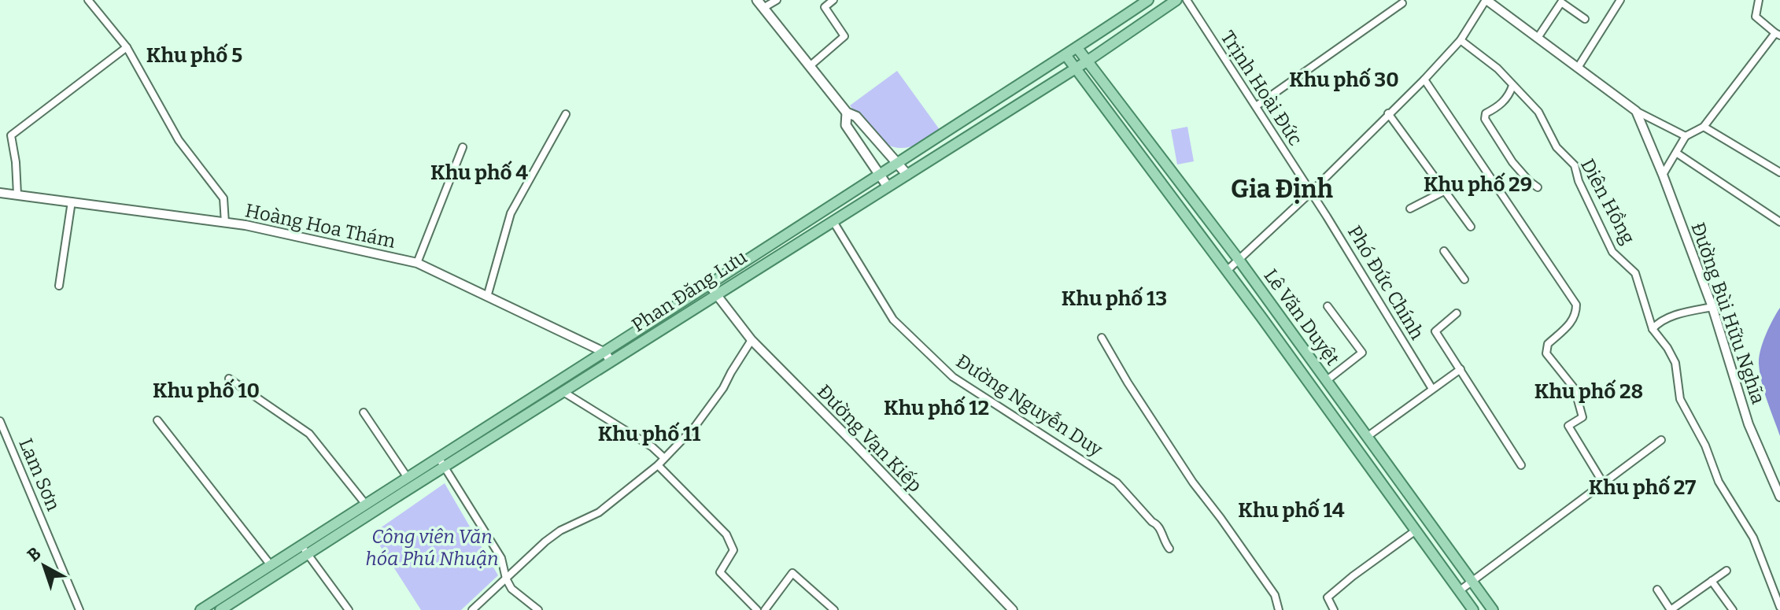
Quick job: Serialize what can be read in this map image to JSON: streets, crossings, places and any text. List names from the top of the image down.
{
  "streets": {
    "main road": ["Phan Đăng Lưu", "Lê Văn Duyệt"],
    "street": [
      "Trịnh Hoài Đức",
      "Diên Hồng",
      "Hoàng Hoa Thám",
      "Phó Đức Chính",
      "Đường Bùi Hữu Nghĩa",
      "Đường Nguyễn Duy",
      "Đường Vạn Kiếp",
      "Lam Sơn"
    ]
  },
  "crossings": [
    ["Trịnh Hoài Đức", "Phó Đức Chính"],
    ["Hoàng Hoa Thám", "Phan Đăng Lưu"],
    ["Phan Đăng Lưu", "Lê Văn Duyệt"],
    ["Phan Đăng Lưu", "Đường Nguyễn Duy"],
    ["Phan Đăng Lưu", "Đường Vạn Kiếp"]
  ],
  "districts": [
    "Khu phố 5",
    "Khu phố 30",
    "Khu phố 4",
    "Khu phố 29",
    "Gia Định",
    "Khu phố 13",
    "Khu phố 10",
    "Khu phố 28",
    "Khu phố 12",
    "Khu phố 11",
    "Khu phố 27",
    "Khu phố 14"
  ],
  "parks": ["Công viên Văn hóa Phú Nhuận"],
  "north": "top left"
}
